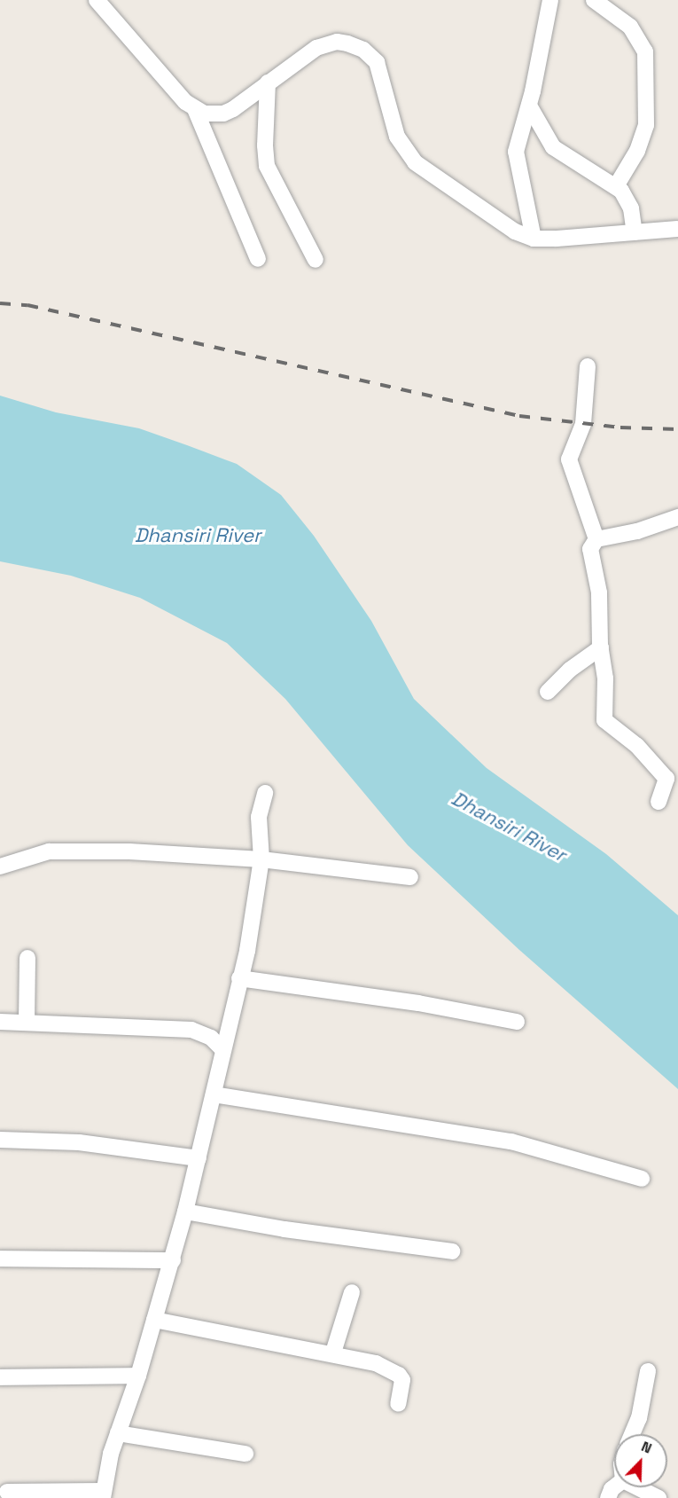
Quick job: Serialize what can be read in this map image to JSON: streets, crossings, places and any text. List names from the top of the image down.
{
  "water": ["Dhansiri River"],
  "north": "top right"
}
